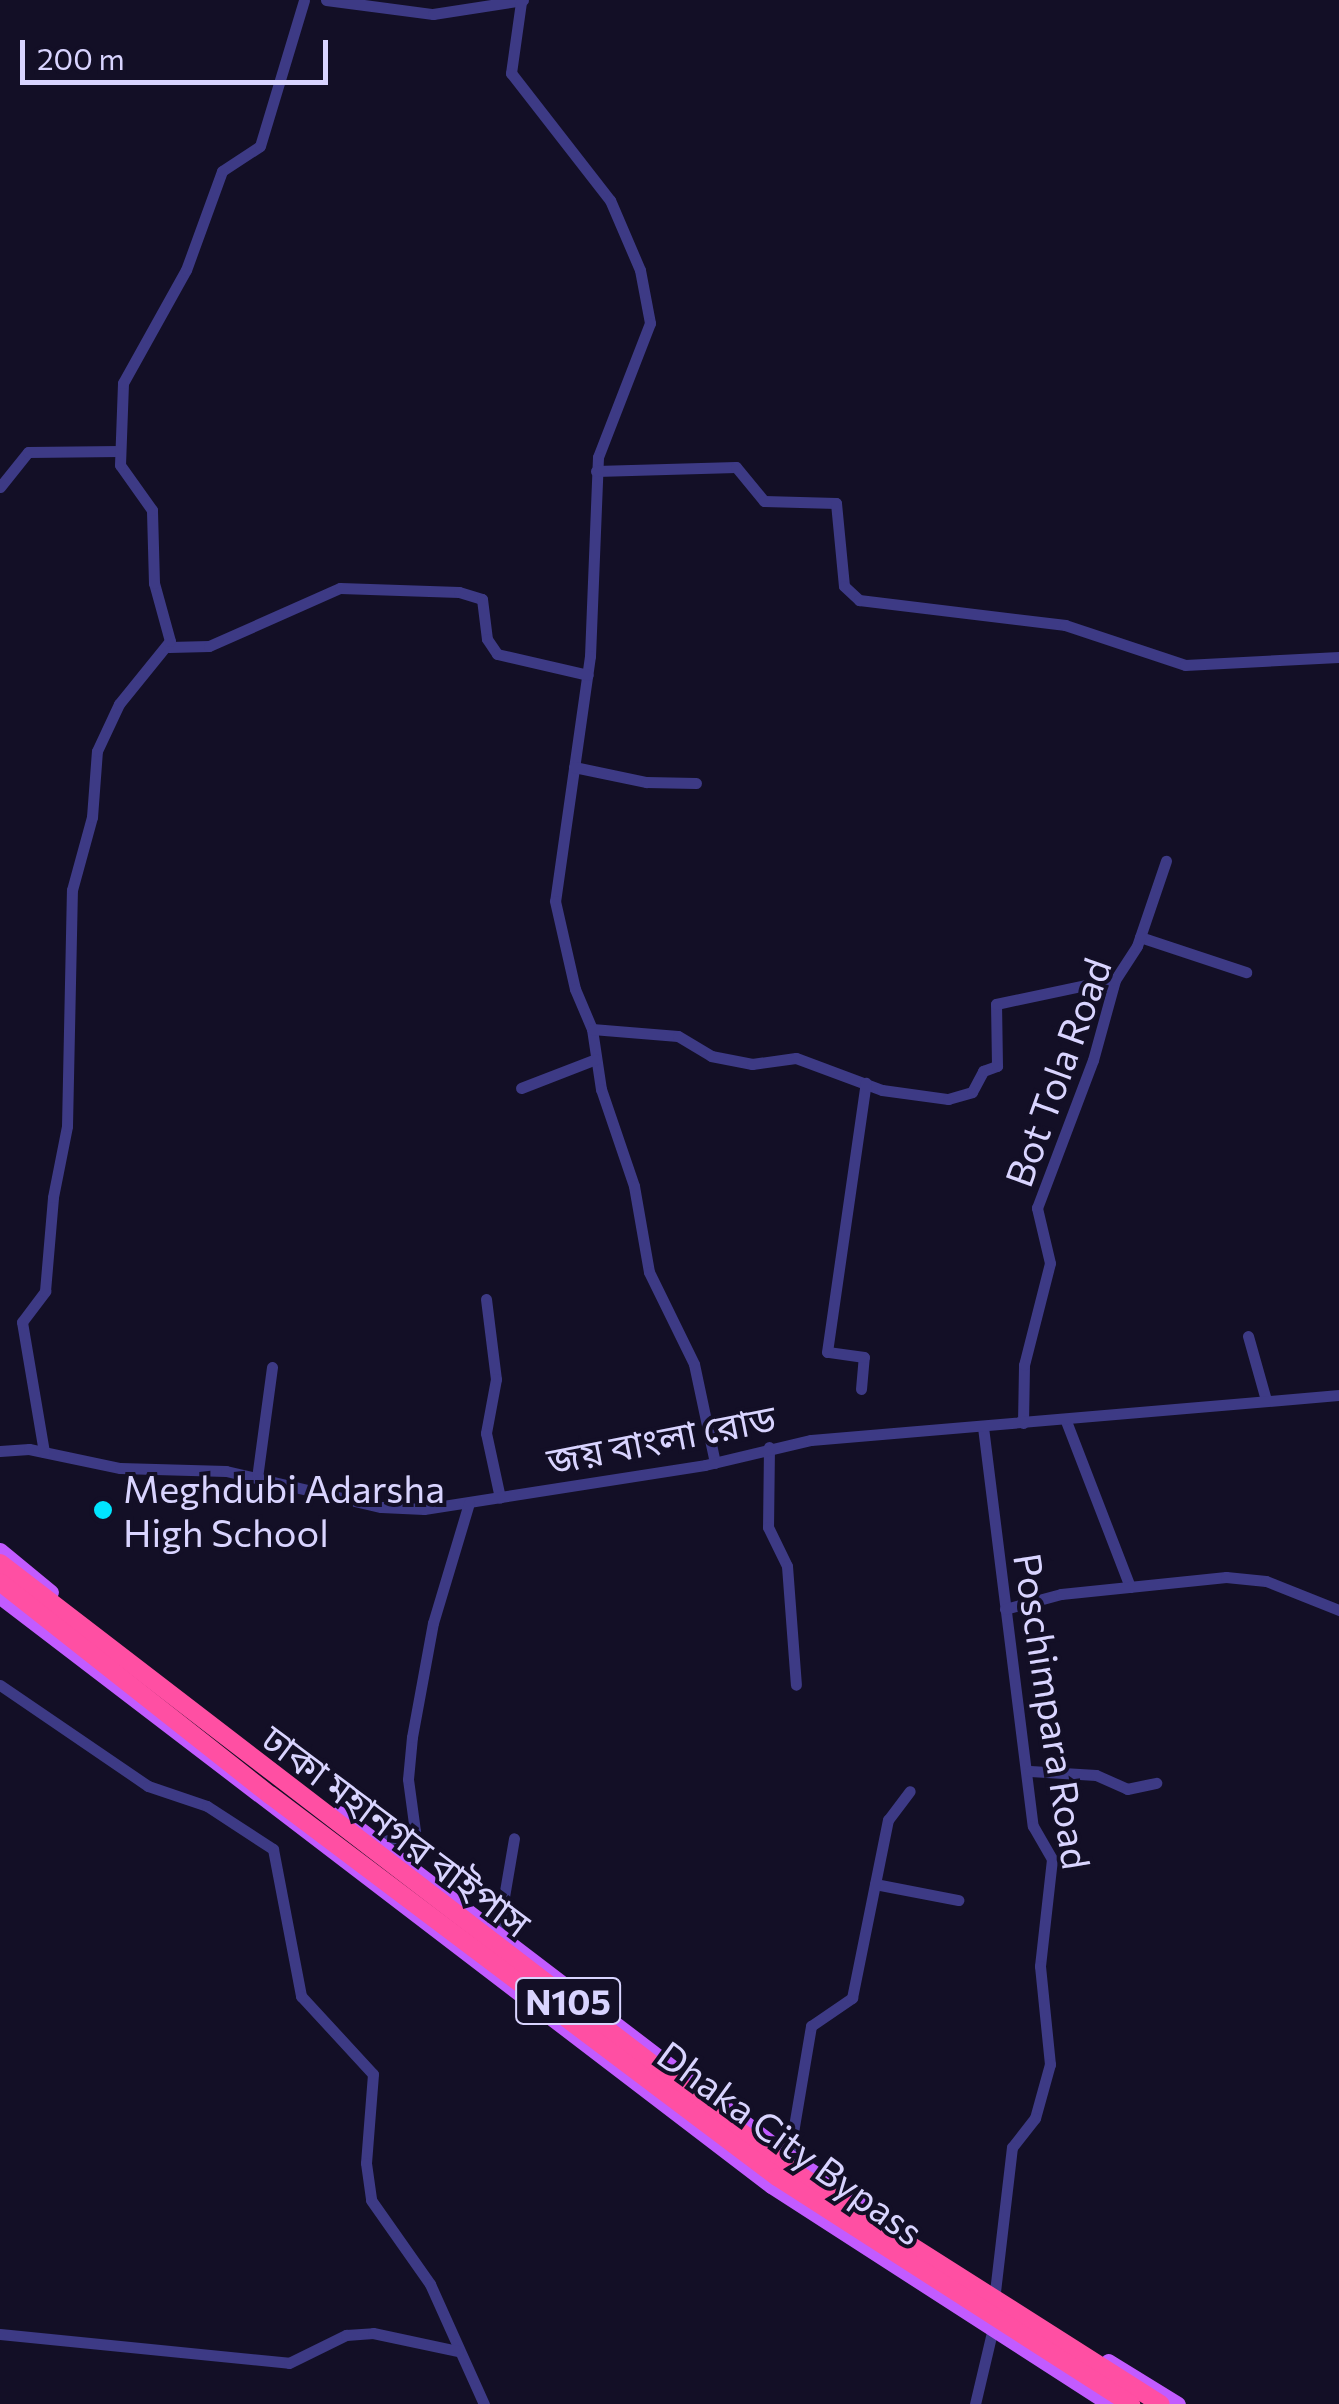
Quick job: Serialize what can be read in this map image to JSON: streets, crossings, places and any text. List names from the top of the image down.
{
  "streets": {
    "highway": ["ঢাকা মহানগর বাইপাস", "N105", "Dhaka City Bypass"],
    "street": ["Bot Tola Road", "জয় বাংলা রোড", "Poschimpara Road"]
  },
  "crossings": [
    ["Bot Tola Road", "জয় বাংলা রোড"],
    ["জয় বাংলা রোড", "Poschimpara Road"]
  ],
  "places": ["Meghdubi Adarsha High School"],
  "scale_bar": "200 m"
}
